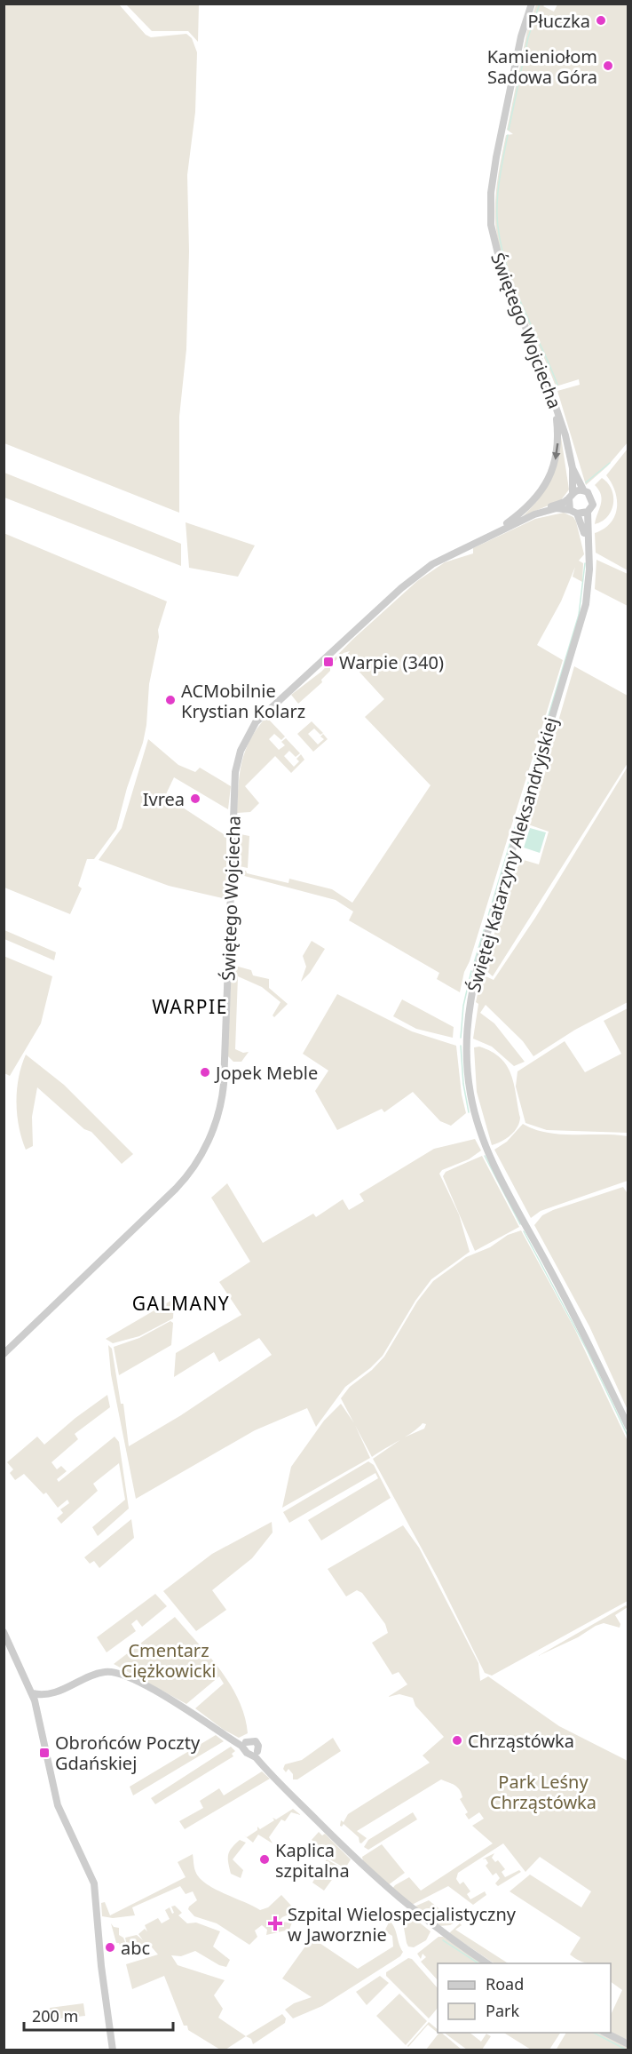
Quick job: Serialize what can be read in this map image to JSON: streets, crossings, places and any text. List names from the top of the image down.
{
  "streets": {
    "street": ["Świętego Wojciecha", "Świętej Katarzyny Aleksandryjskiej"]
  },
  "crossings": [
    ["Świętego Wojciecha", "Świętej Katarzyny Aleksandryjskiej"]
  ],
  "districts": ["WARPIE", "GALMANY"],
  "parks": ["Cmentarz Ciężkowicki", "Park Leśny Chrząstówka"],
  "places": {
    "other": [
      "Płuczka",
      "Kamieniołom Sadowa Góra",
      "ACMobilnie Krystian Kolarz",
      "Ivrea",
      "Jopek Meble",
      "Chrząstówka",
      "Kaplica szpitalna",
      "abc"
    ],
    "transit": ["Warpie (340)", "Obrońców Poczty Gdańskiej"],
    "health": ["Szpital Wielospecjalistyczny w Jaworznie"]
  },
  "legend": ["Road", "Park"],
  "scale_bar": "200 m"
}
